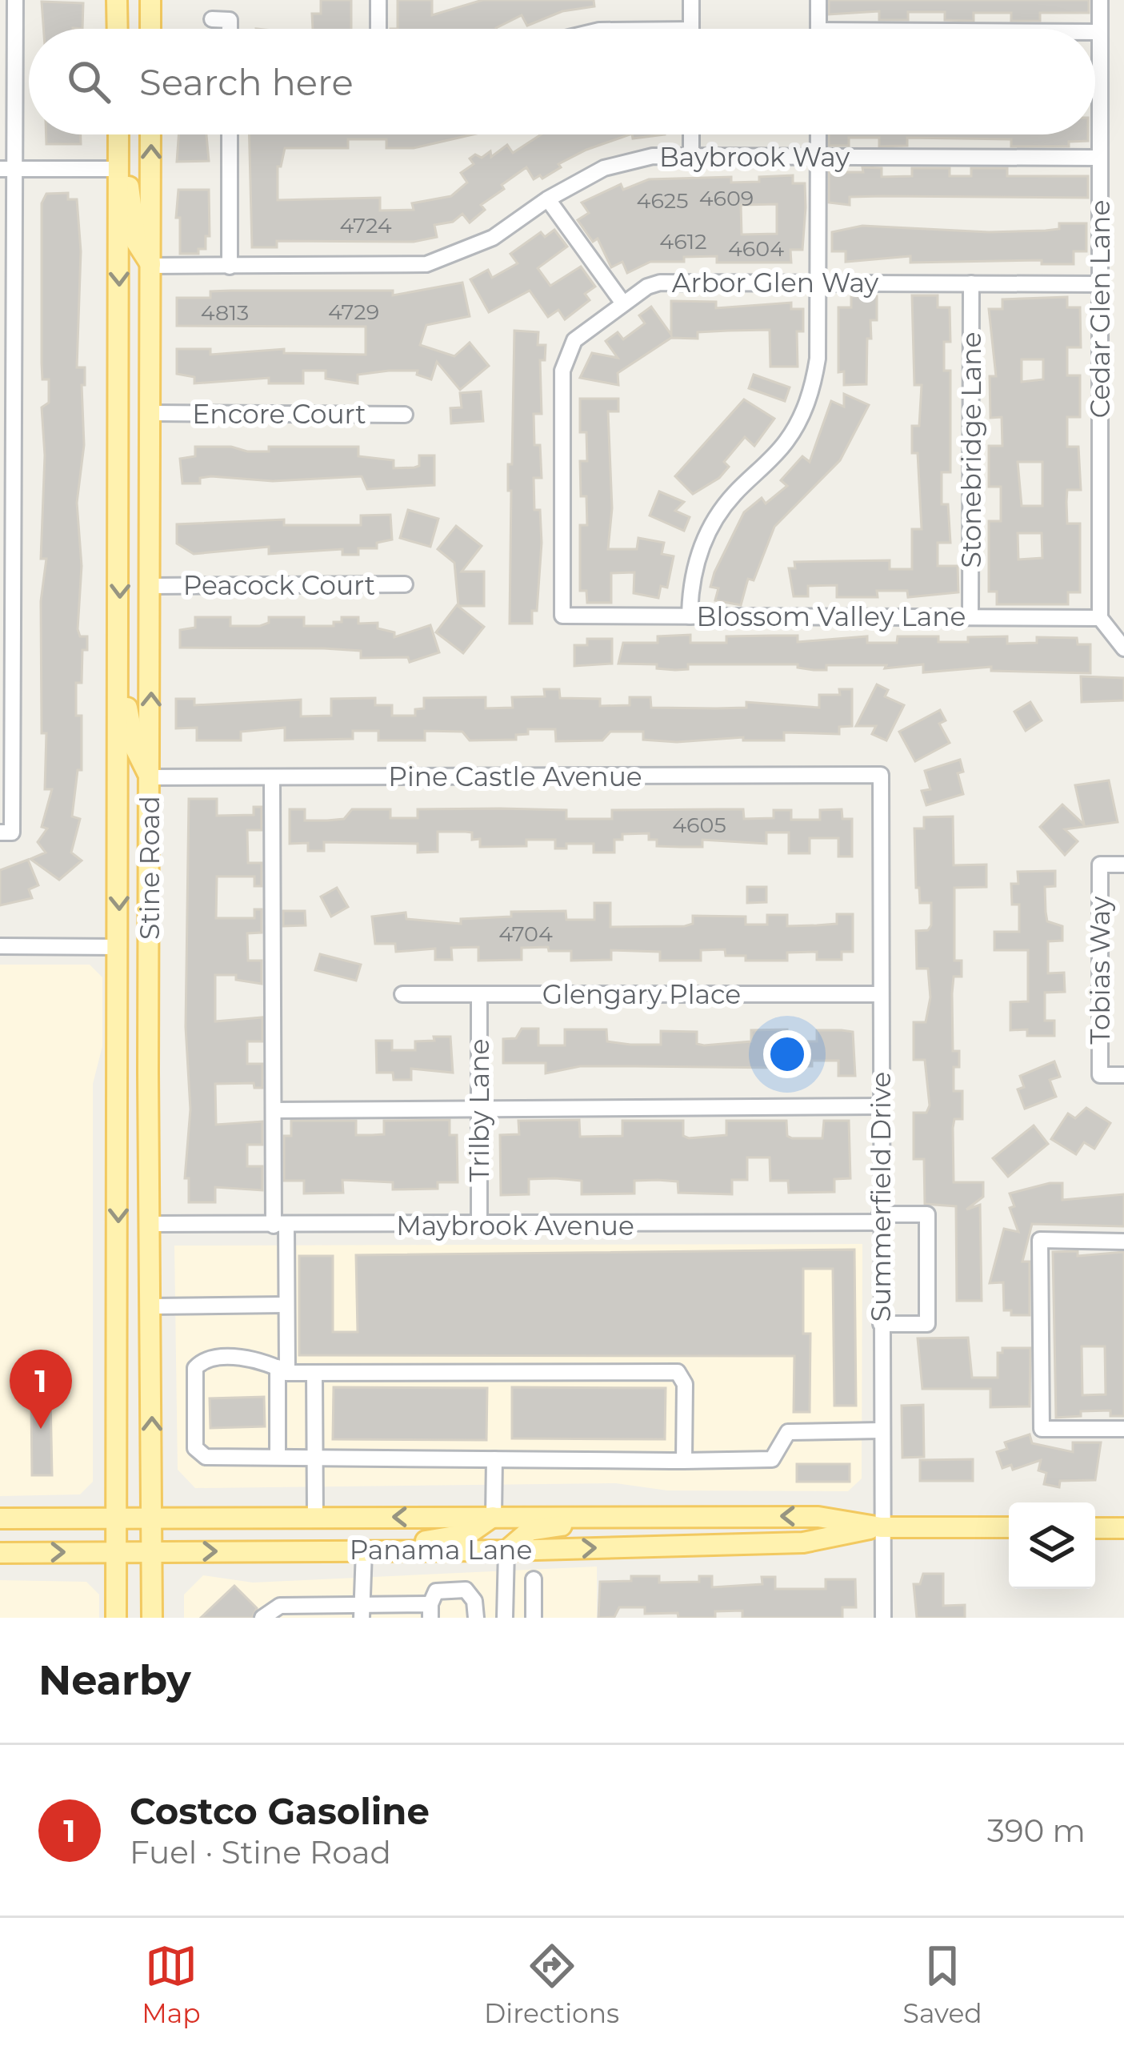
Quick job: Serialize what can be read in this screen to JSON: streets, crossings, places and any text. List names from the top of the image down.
{
  "streets": {
    "main road": ["Stine Road", "Panama Lane"],
    "street": [
      "Baybrook Way",
      "Arbor Glen Way",
      "Cedar Glen Lane",
      "Encore Court",
      "Stonebridge Lane",
      "Peacock Court",
      "Blossom Valley Lane",
      "Pine Castle Avenue",
      "Tobias Way",
      "Glengary Place",
      "Trilby Lane",
      "Summerfield Drive",
      "Maybrook Avenue"
    ]
  },
  "crossings": [
    ["Baybrook Way", "Cedar Glen Lane"],
    ["Baybrook Way", "Stine Road"],
    ["Arbor Glen Way", "Cedar Glen Lane"],
    ["Arbor Glen Way", "Stonebridge Lane"],
    ["Arbor Glen Way", "Blossom Valley Lane"],
    ["Cedar Glen Lane", "Blossom Valley Lane"],
    ["Encore Court", "Stine Road"],
    ["Stonebridge Lane", "Blossom Valley Lane"],
    ["Peacock Court", "Stine Road"],
    ["Pine Castle Avenue", "Stine Road"],
    ["Pine Castle Avenue", "Summerfield Drive"],
    ["Stine Road", "Maybrook Avenue"],
    ["Stine Road", "Panama Lane"],
    ["Glengary Place", "Trilby Lane"],
    ["Glengary Place", "Summerfield Drive"],
    ["Trilby Lane", "Maybrook Avenue"],
    ["Summerfield Drive", "Maybrook Avenue"],
    ["Summerfield Drive", "Panama Lane"]
  ],
  "house_numbers": [
    "4609",
    "4625",
    "4724",
    "4612",
    "4604",
    "4729",
    "4813",
    "4605",
    "4704"
  ],
  "page": {
    "search": "Search here",
    "pins": "1",
    "heading": "Nearby",
    "list": [
      {
        "mark": "1",
        "name": "Costco Gasoline",
        "note": "Fuel · Stine Road",
        "value": "390 m"
      }
    ],
    "nav": ["Map", "Directions", "Saved"]
  }
}
